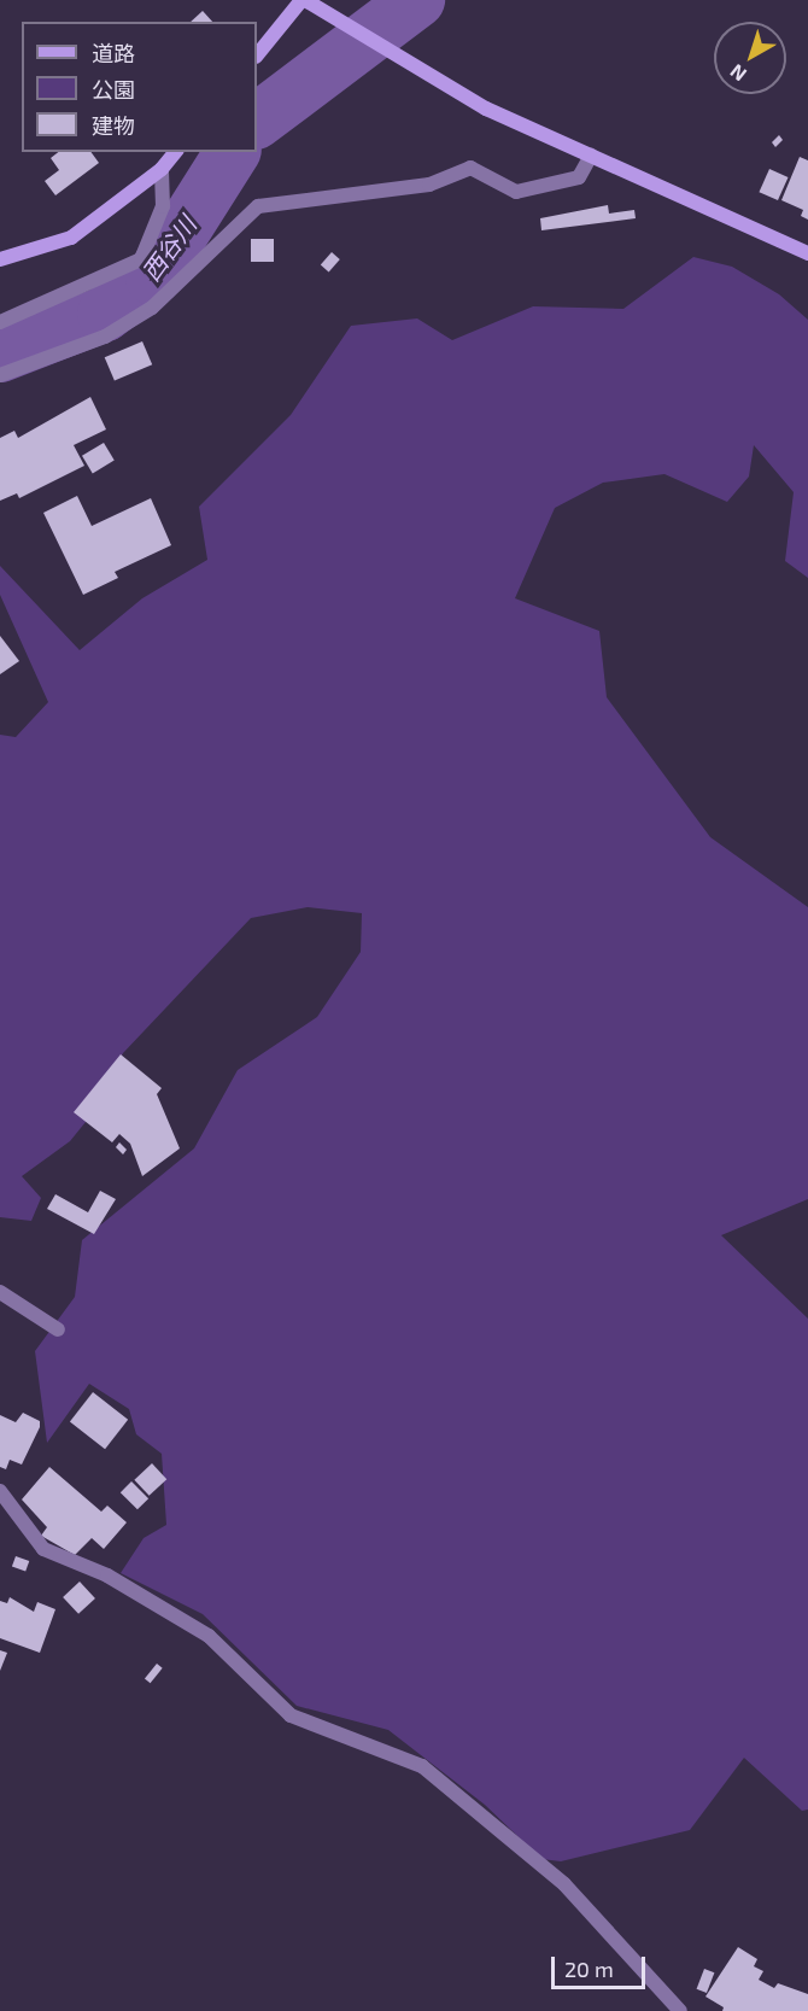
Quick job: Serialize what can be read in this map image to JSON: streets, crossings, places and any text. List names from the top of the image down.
{
  "water": ["西谷川"],
  "legend": ["道路", "公園", "建物"],
  "scale_bar": "20 m",
  "north": "bottom left"
}
